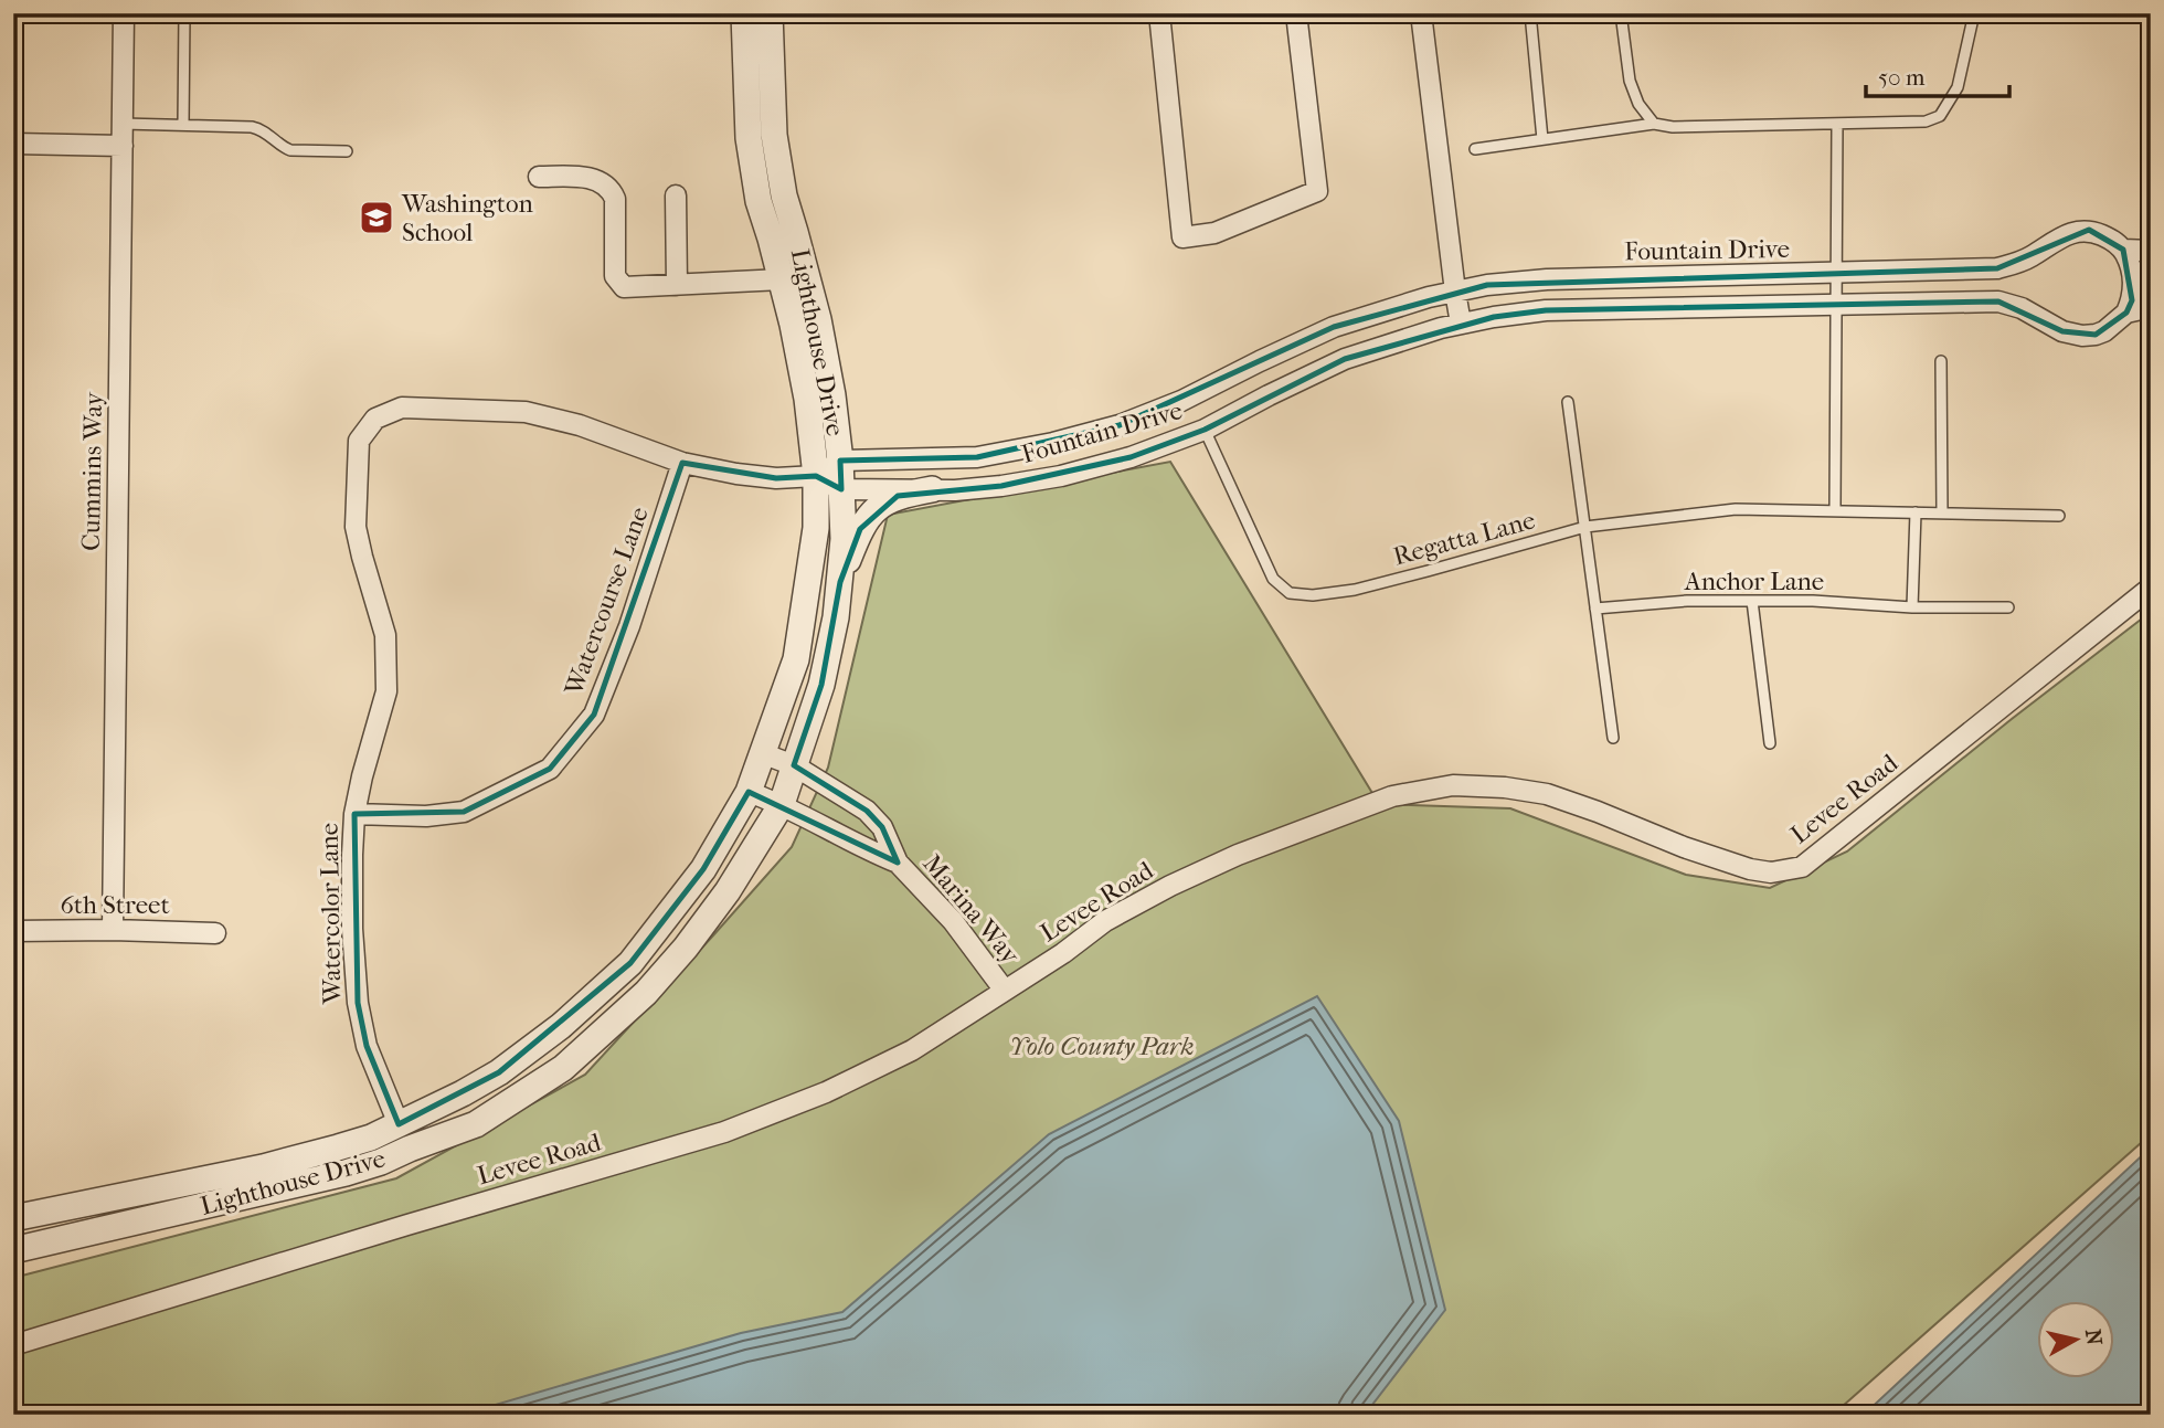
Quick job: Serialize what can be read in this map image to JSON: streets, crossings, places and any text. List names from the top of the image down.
{
  "streets": {
    "street": [
      "Fountain Drive",
      "Lighthouse Drive",
      "Cummins Way",
      "Watercourse Lane",
      "Levee Road",
      "6th Street",
      "Marina Way",
      "Watercolor Lane"
    ],
    "lane": ["Regatta Lane", "Anchor Lane"]
  },
  "crossings": [
    ["Fountain Drive", "Lighthouse Drive"],
    ["Fountain Drive", "Regatta Lane"],
    ["Fountain Drive", "Watercolor Lane"],
    ["Lighthouse Drive", "Marina Way"],
    ["Lighthouse Drive", "Watercolor Lane"],
    ["Cummins Way", "6th Street"],
    ["Watercourse Lane", "Watercolor Lane"],
    ["Levee Road", "Marina Way"]
  ],
  "parks": ["Yolo County Park"],
  "places": {
    "school or university": ["Washington School"]
  },
  "scale_bar": "50 m",
  "north": "right"
}
